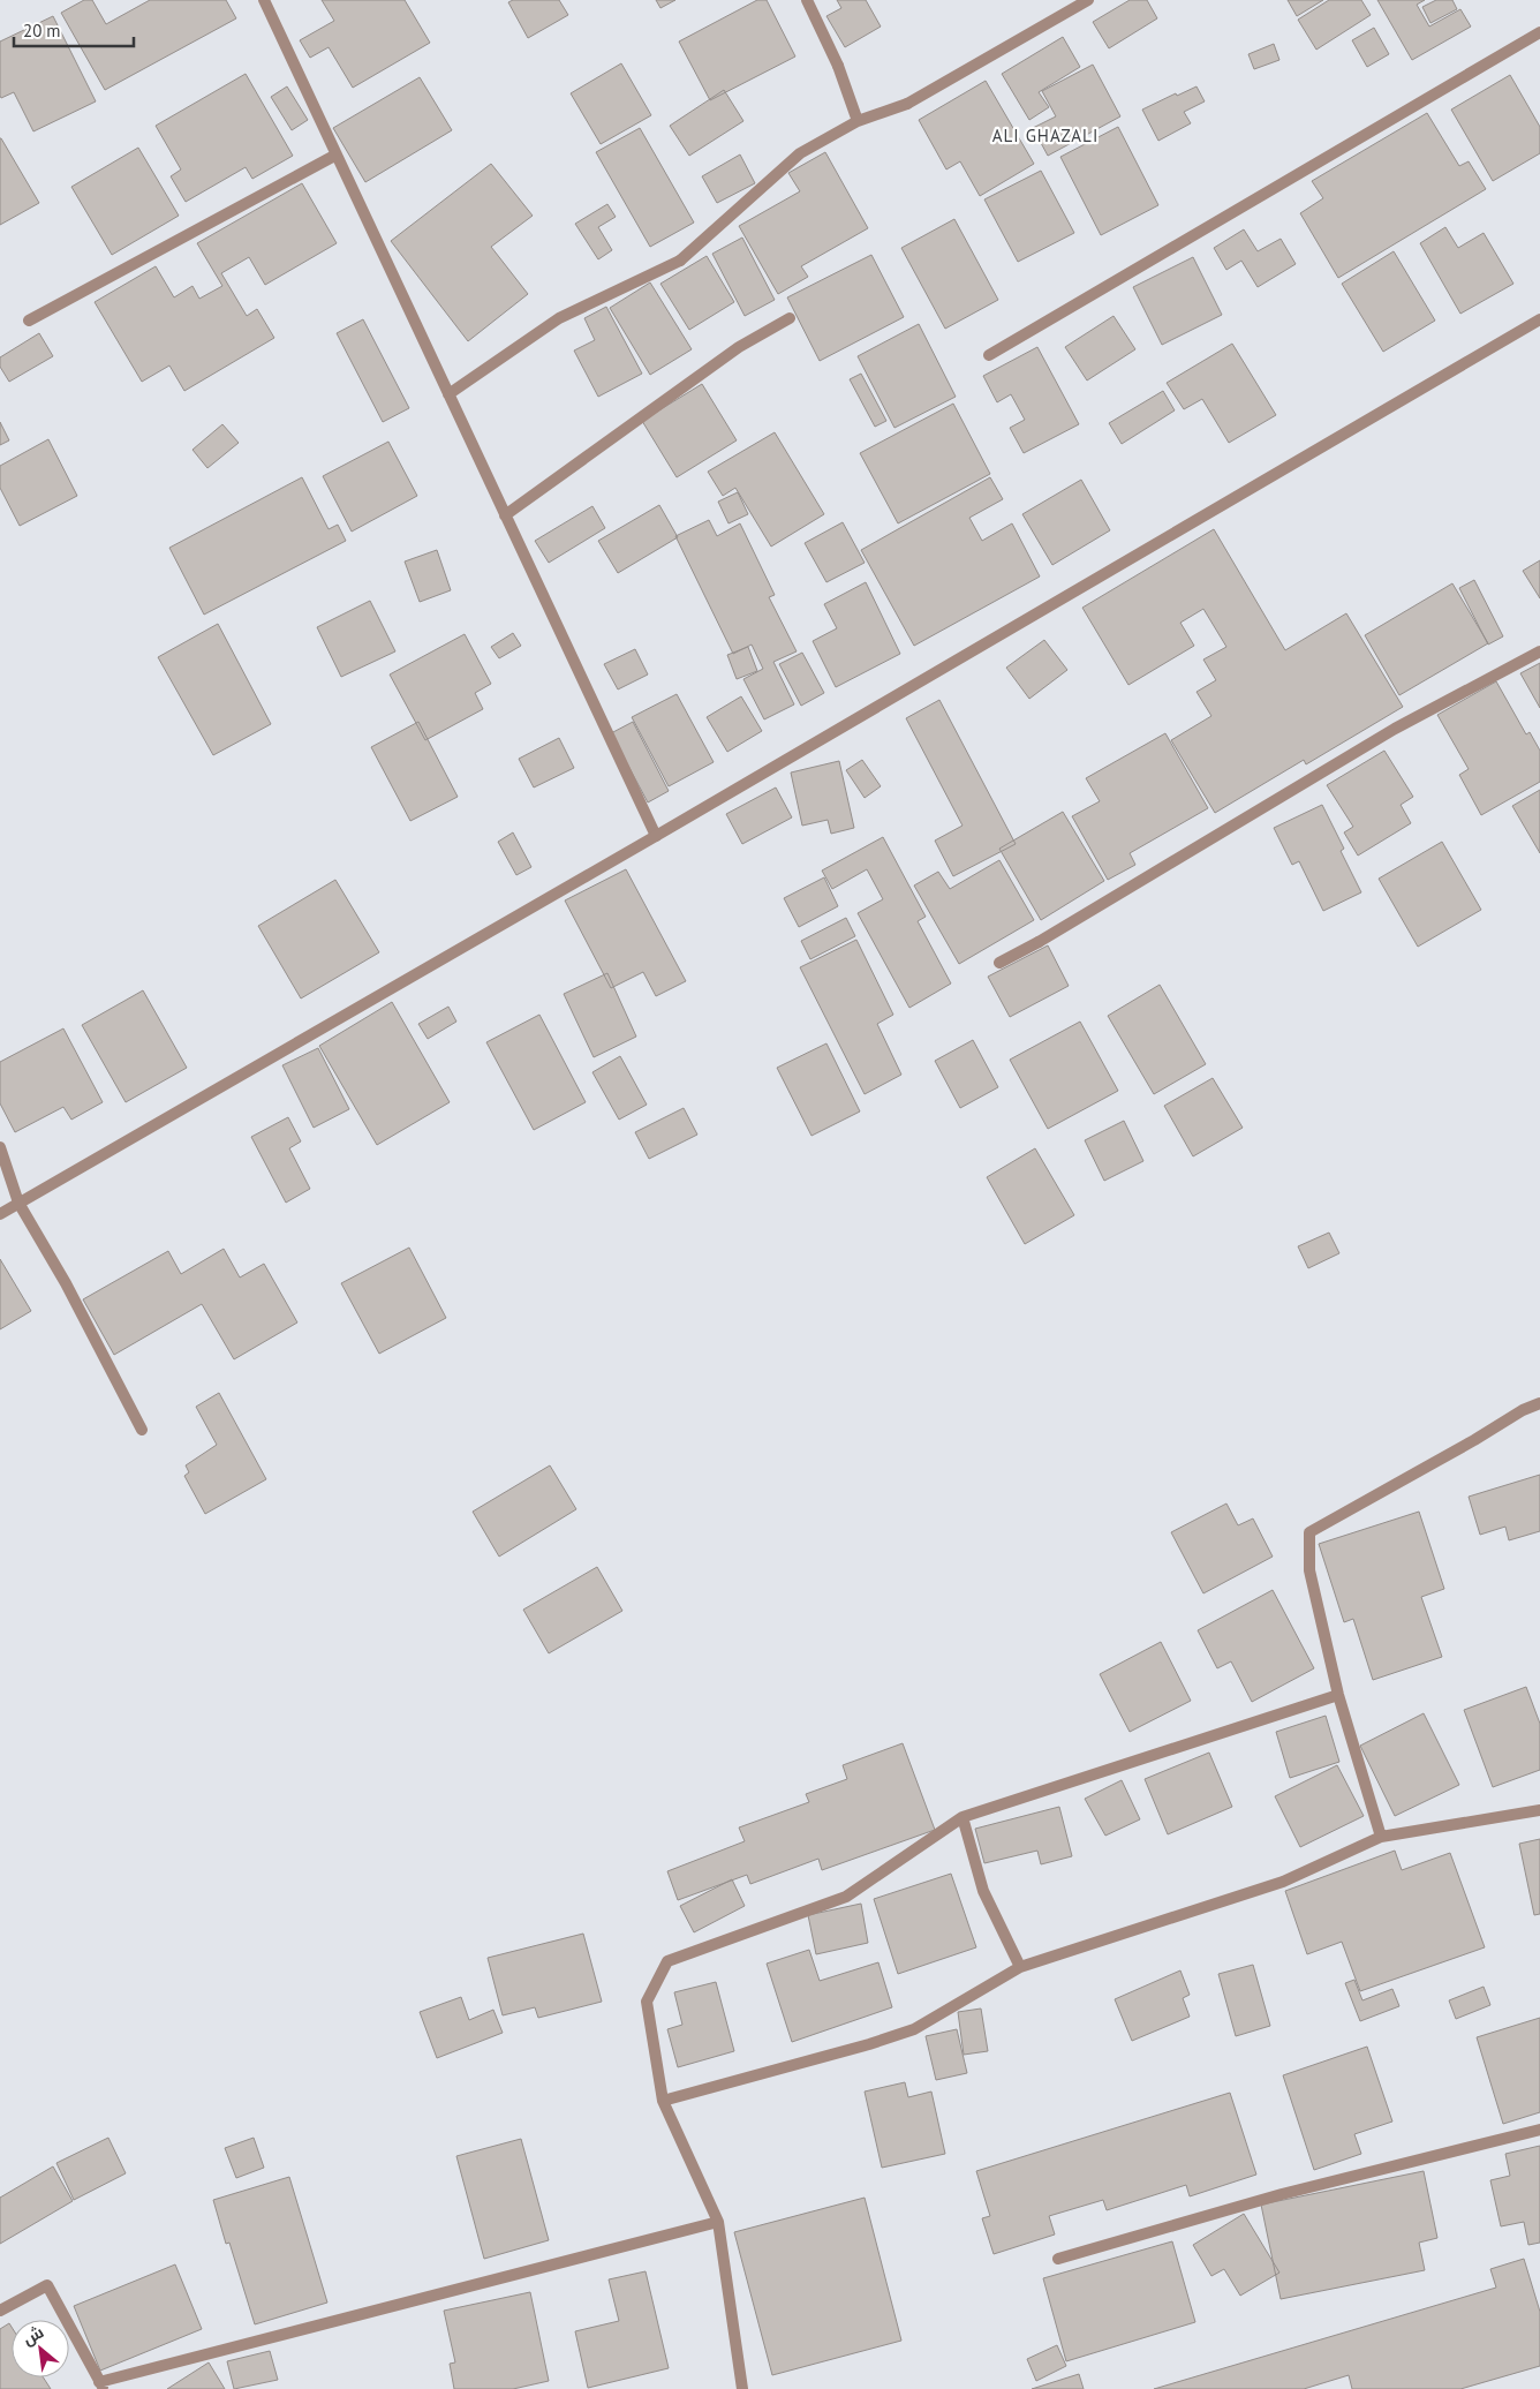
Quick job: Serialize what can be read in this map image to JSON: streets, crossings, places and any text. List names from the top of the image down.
{
  "districts": ["ALI GHAZALI"],
  "scale_bar": "20 m",
  "north": "top left"
}
